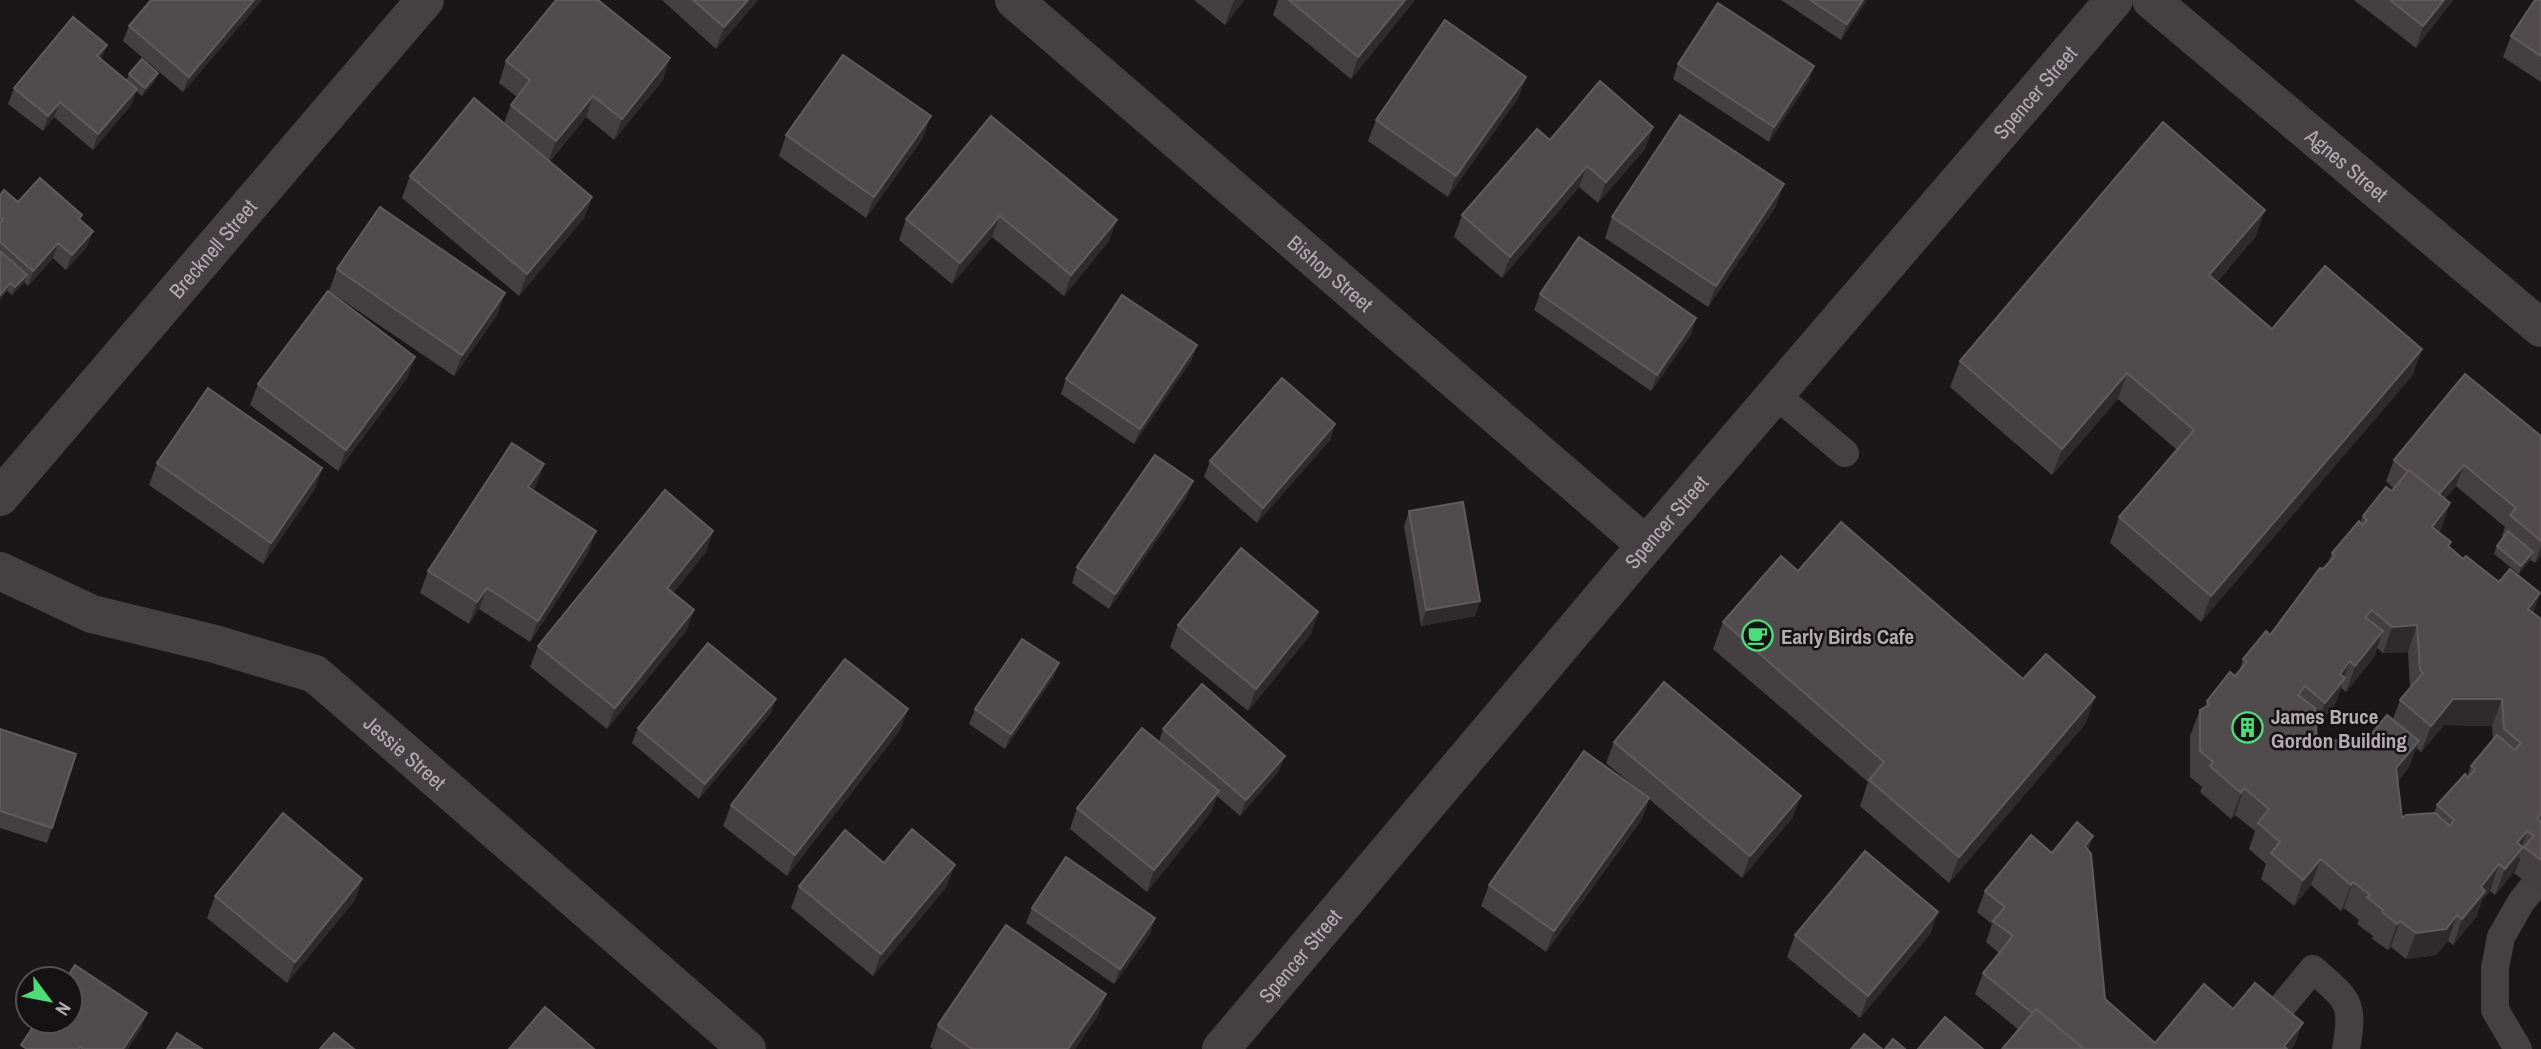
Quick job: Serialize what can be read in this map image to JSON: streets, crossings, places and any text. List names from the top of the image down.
{
  "streets": {
    "street": [
      "Spencer Street",
      "Agnes Street",
      "Brecknell Street",
      "Bishop Street",
      "Jessie Street"
    ]
  },
  "crossings": [
    ["Spencer Street", "Bishop Street"]
  ],
  "places": {
    "cafe": ["Early Birds Cafe"],
    "building": ["James Bruce Gordon Building"]
  },
  "north": "bottom right"
}
